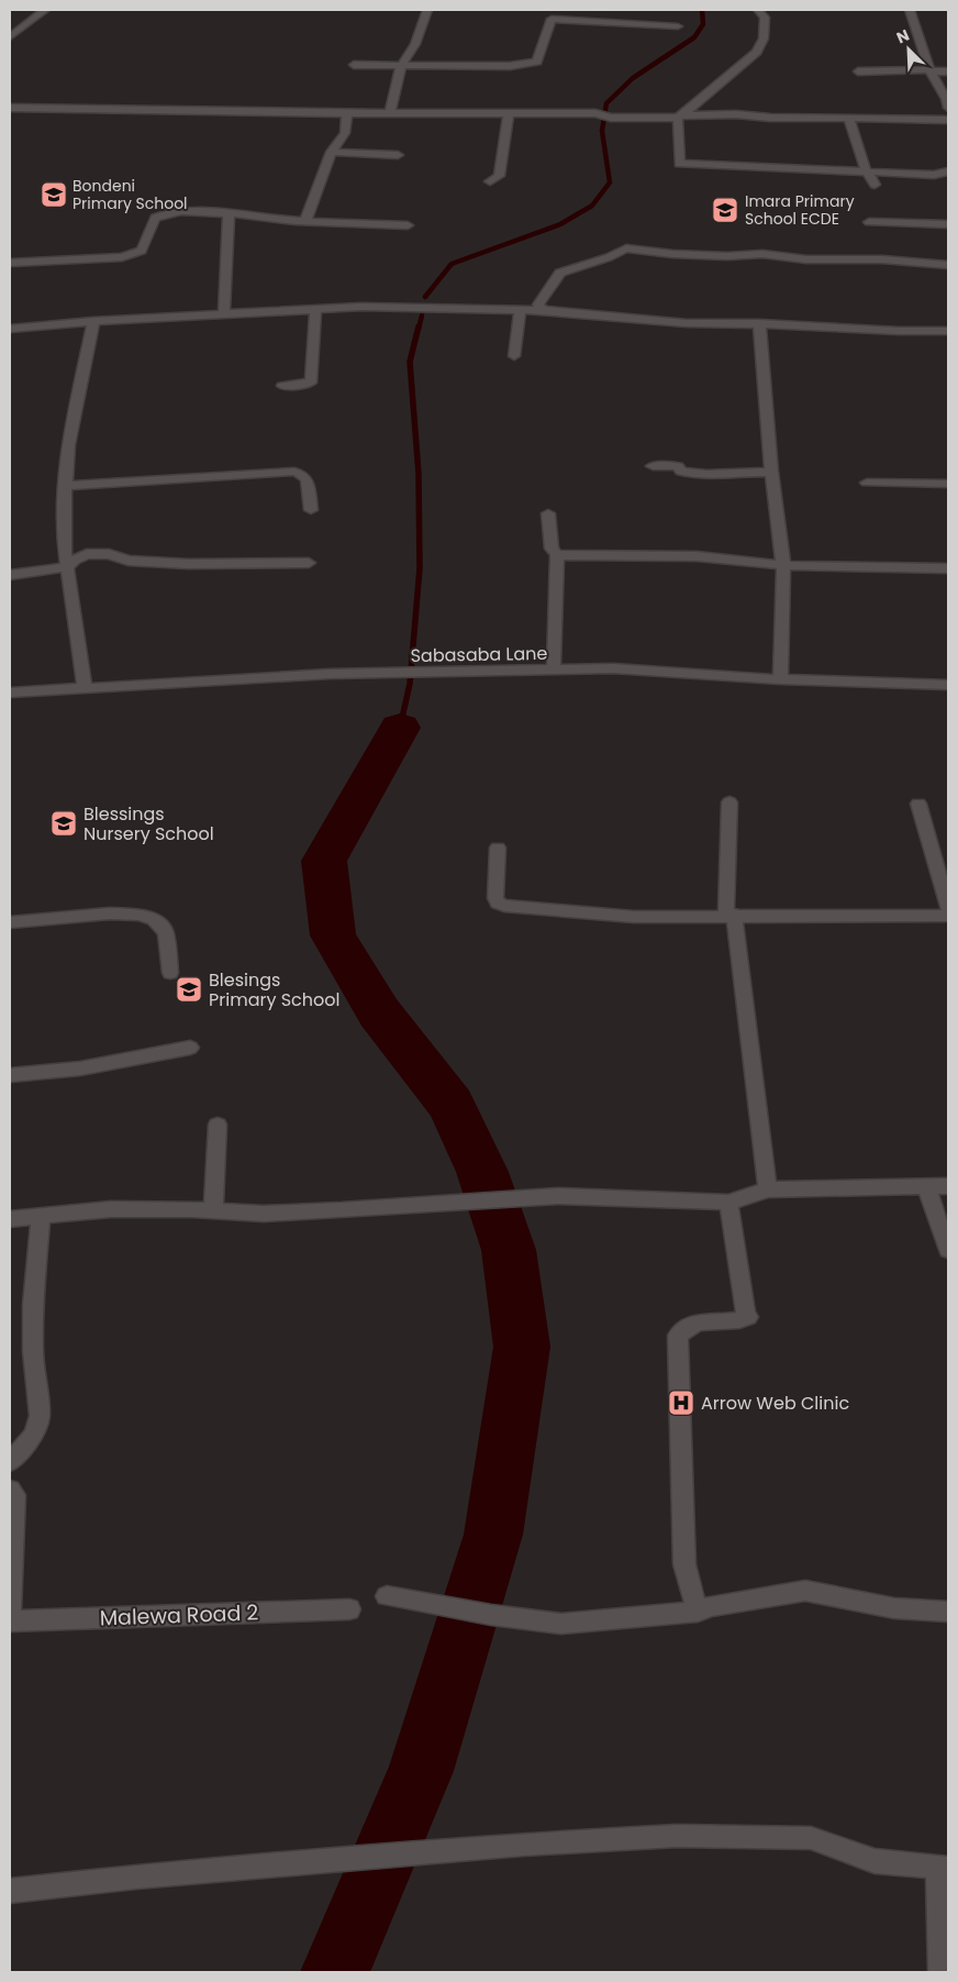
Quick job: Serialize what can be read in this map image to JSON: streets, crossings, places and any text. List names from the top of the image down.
{
  "streets": {
    "street": ["Sabasaba Lane", "Malewa Road 2"]
  },
  "places": {
    "school or university": [
      "Bondeni Primary School",
      "Imara Primary School ECDE",
      "Blessings Nursery School",
      "Blesings Primary School"
    ],
    "hospital": ["Arrow Web Clinic"]
  },
  "north": "top left"
}
